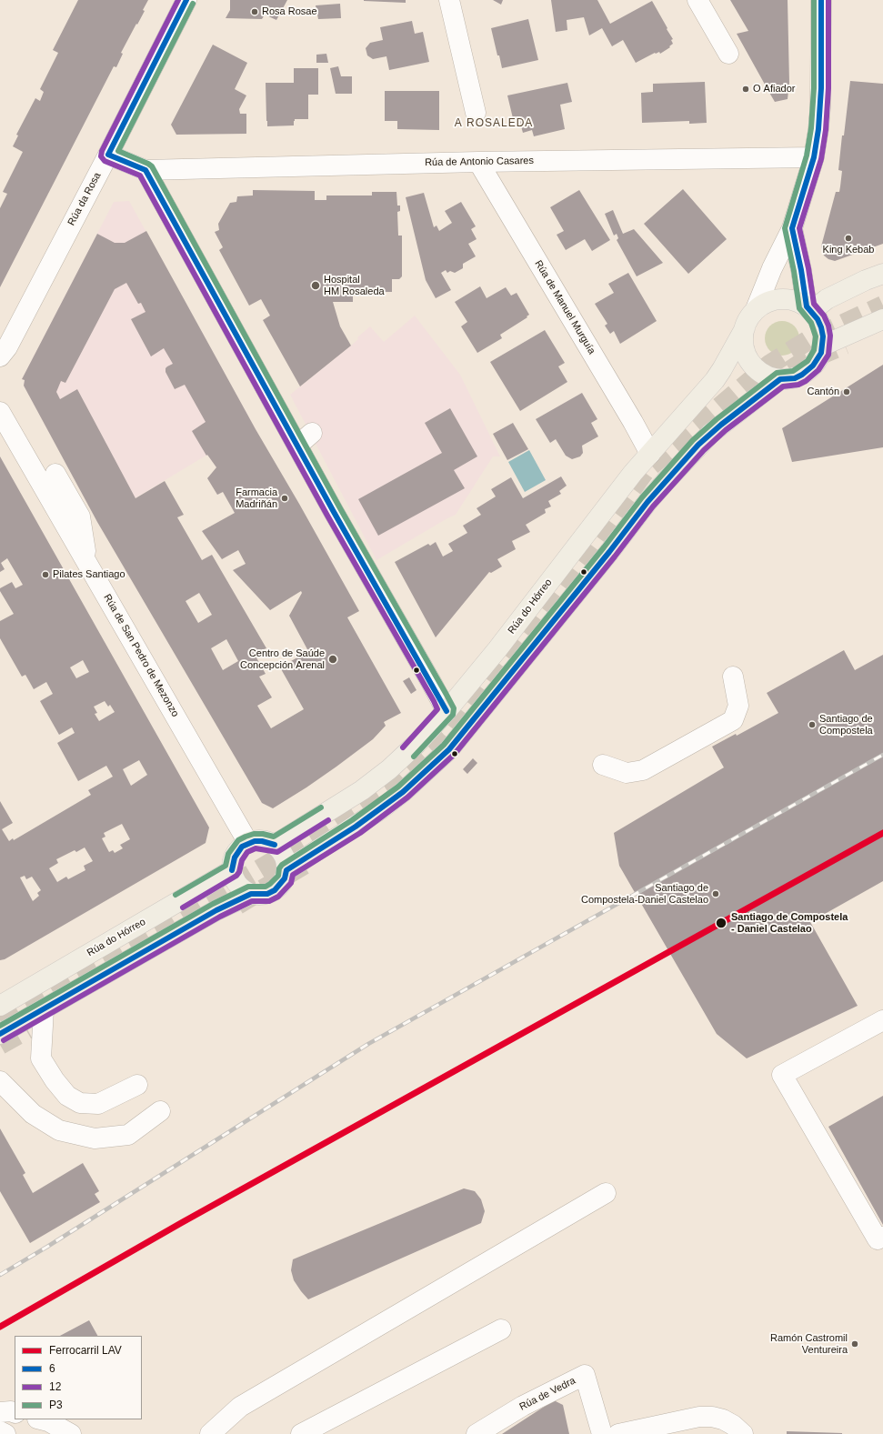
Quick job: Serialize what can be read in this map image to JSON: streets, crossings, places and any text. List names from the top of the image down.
{
  "streets": {
    "main road": ["Rúa do Hórreo"],
    "street": [
      "Rúa de Antonio Casares",
      "Rúa da Rosa",
      "Rúa de Manuel Murguía",
      "Rúa de San Pedro de Mezonzo",
      "Rúa de Vedra"
    ]
  },
  "crossings": [
    ["Rúa de Antonio Casares", "Rúa de Manuel Murguía"],
    ["Rúa de Manuel Murguía", "Rúa do Hórreo"],
    ["Rúa do Hórreo", "Rúa de San Pedro de Mezonzo"]
  ],
  "districts": ["A ROSALEDA"],
  "places": [
    "Rosa Rosae",
    "O Afiador",
    "King Kebab",
    "Hospital HM Rosaleda",
    "Cantón",
    "Farmacia Madriñán",
    "Pilates Santiago",
    "Centro de Saúde Concepción Arenal",
    "Santiago de Compostela",
    "Santiago de Compostela-Daniel Castelao",
    "Santiago de Compostela - Daniel Castelao",
    "Ramón Castromil Ventureira"
  ],
  "lines": [
    "transit line 6",
    "transit line 12",
    "transit line P3",
    "rail line LAV"
  ],
  "legend": [
    "Ferrocarril LAV",
    "6",
    "12",
    "P3"
  ]
}
